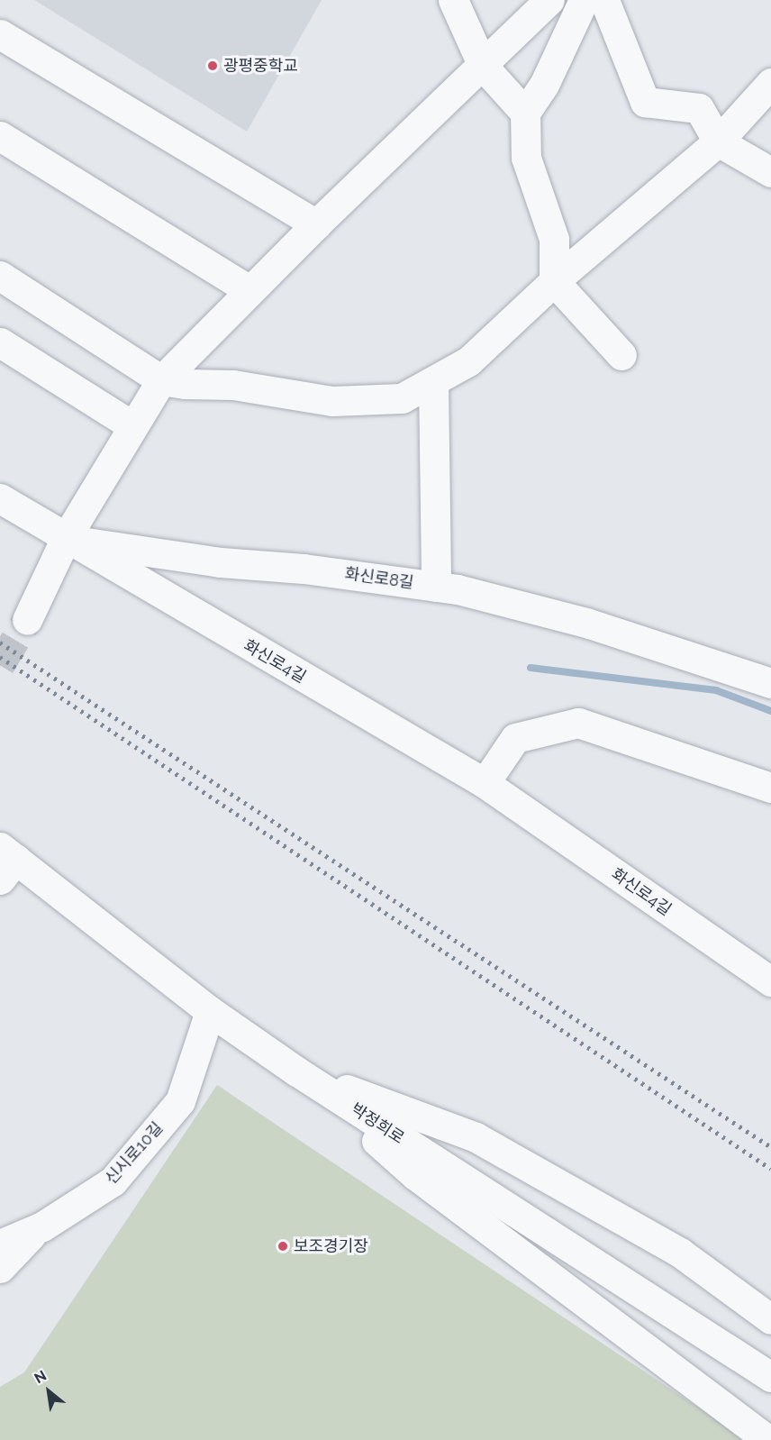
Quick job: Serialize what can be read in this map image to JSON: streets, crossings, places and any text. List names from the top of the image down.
{
  "streets": {
    "street": [
      "화신로8길",
      "화신로4길",
      "박정희로",
      "신시로10길"
    ]
  },
  "crossings": [
    ["화신로8길", "화신로4길"],
    ["박정희로", "신시로10길"]
  ],
  "places": ["광평중학교", "보조경기장"],
  "north": "top left"
}
